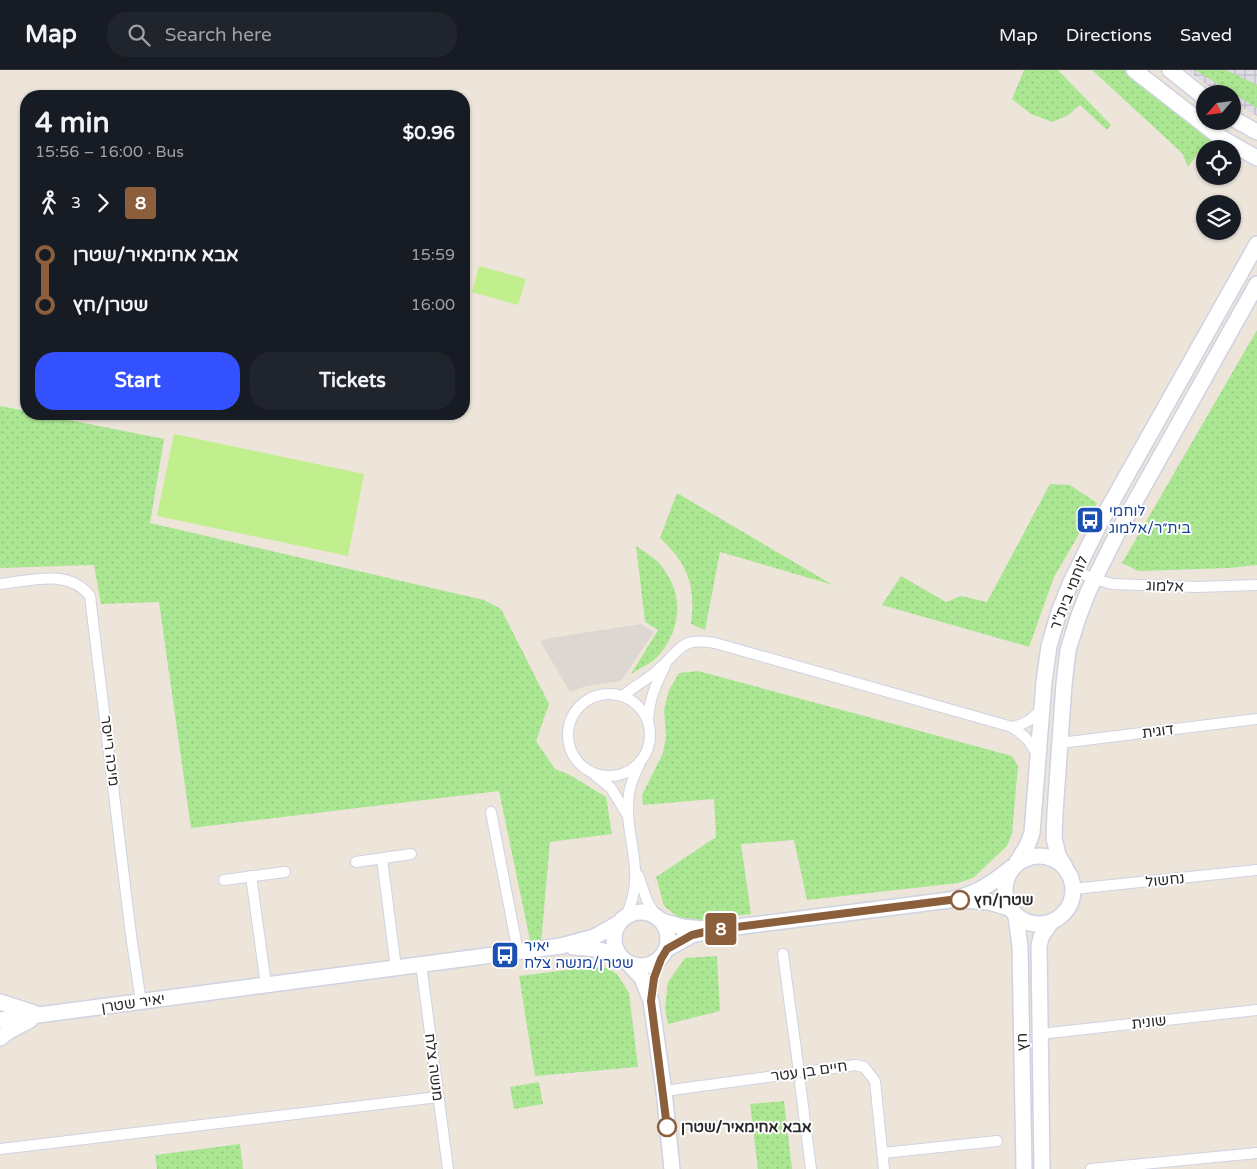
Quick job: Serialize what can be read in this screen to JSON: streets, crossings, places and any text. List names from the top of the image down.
{
  "streets": {
    "street": [
      "אלמוג",
      "לוחמי בית\"ר",
      "דוגית",
      "מיכה רייסר",
      "נחשול",
      "יאיר שטרן",
      "שונית",
      "חץ",
      "מנשה צלח",
      "חיים בן עטר"
    ]
  },
  "crossings": [
    ["אלמוג", "לוחמי בית\"ר"],
    ["לוחמי בית\"ר", "דוגית"],
    ["לוחמי בית\"ר", "נחשול"],
    ["לוחמי בית\"ר", "חץ"],
    ["מיכה רייסר", "יאיר שטרן"],
    ["נחשול", "חץ"],
    ["יאיר שטרן", "מנשה צלח"],
    ["שונית", "חץ"]
  ],
  "places": {
    "bus stop": ["לוחמי בית״ר/אלמוג", "יאיר שטרן/מנשה צלח"],
    "other": ["שטרן/חץ", "אבא אחימאיר/שטרן"]
  },
  "lines": ["bus line 8"],
  "north": "bottom left",
  "page": {
    "header": "Map",
    "search": "Search here",
    "nav": ["Map", "Directions", "Saved"],
    "on_map": "8",
    "heading": ["4 min", "15:56 – 16:00 · Bus", "$0.96"],
    "legs": ["3", "8"],
    "list": [
      {
        "name": "אבא אחימאיר/שטרן",
        "value": "15:59"
      },
      {
        "name": "שטרן/חץ",
        "value": "16:00"
      }
    ],
    "buttons": ["Start", "Tickets"]
  }
}
